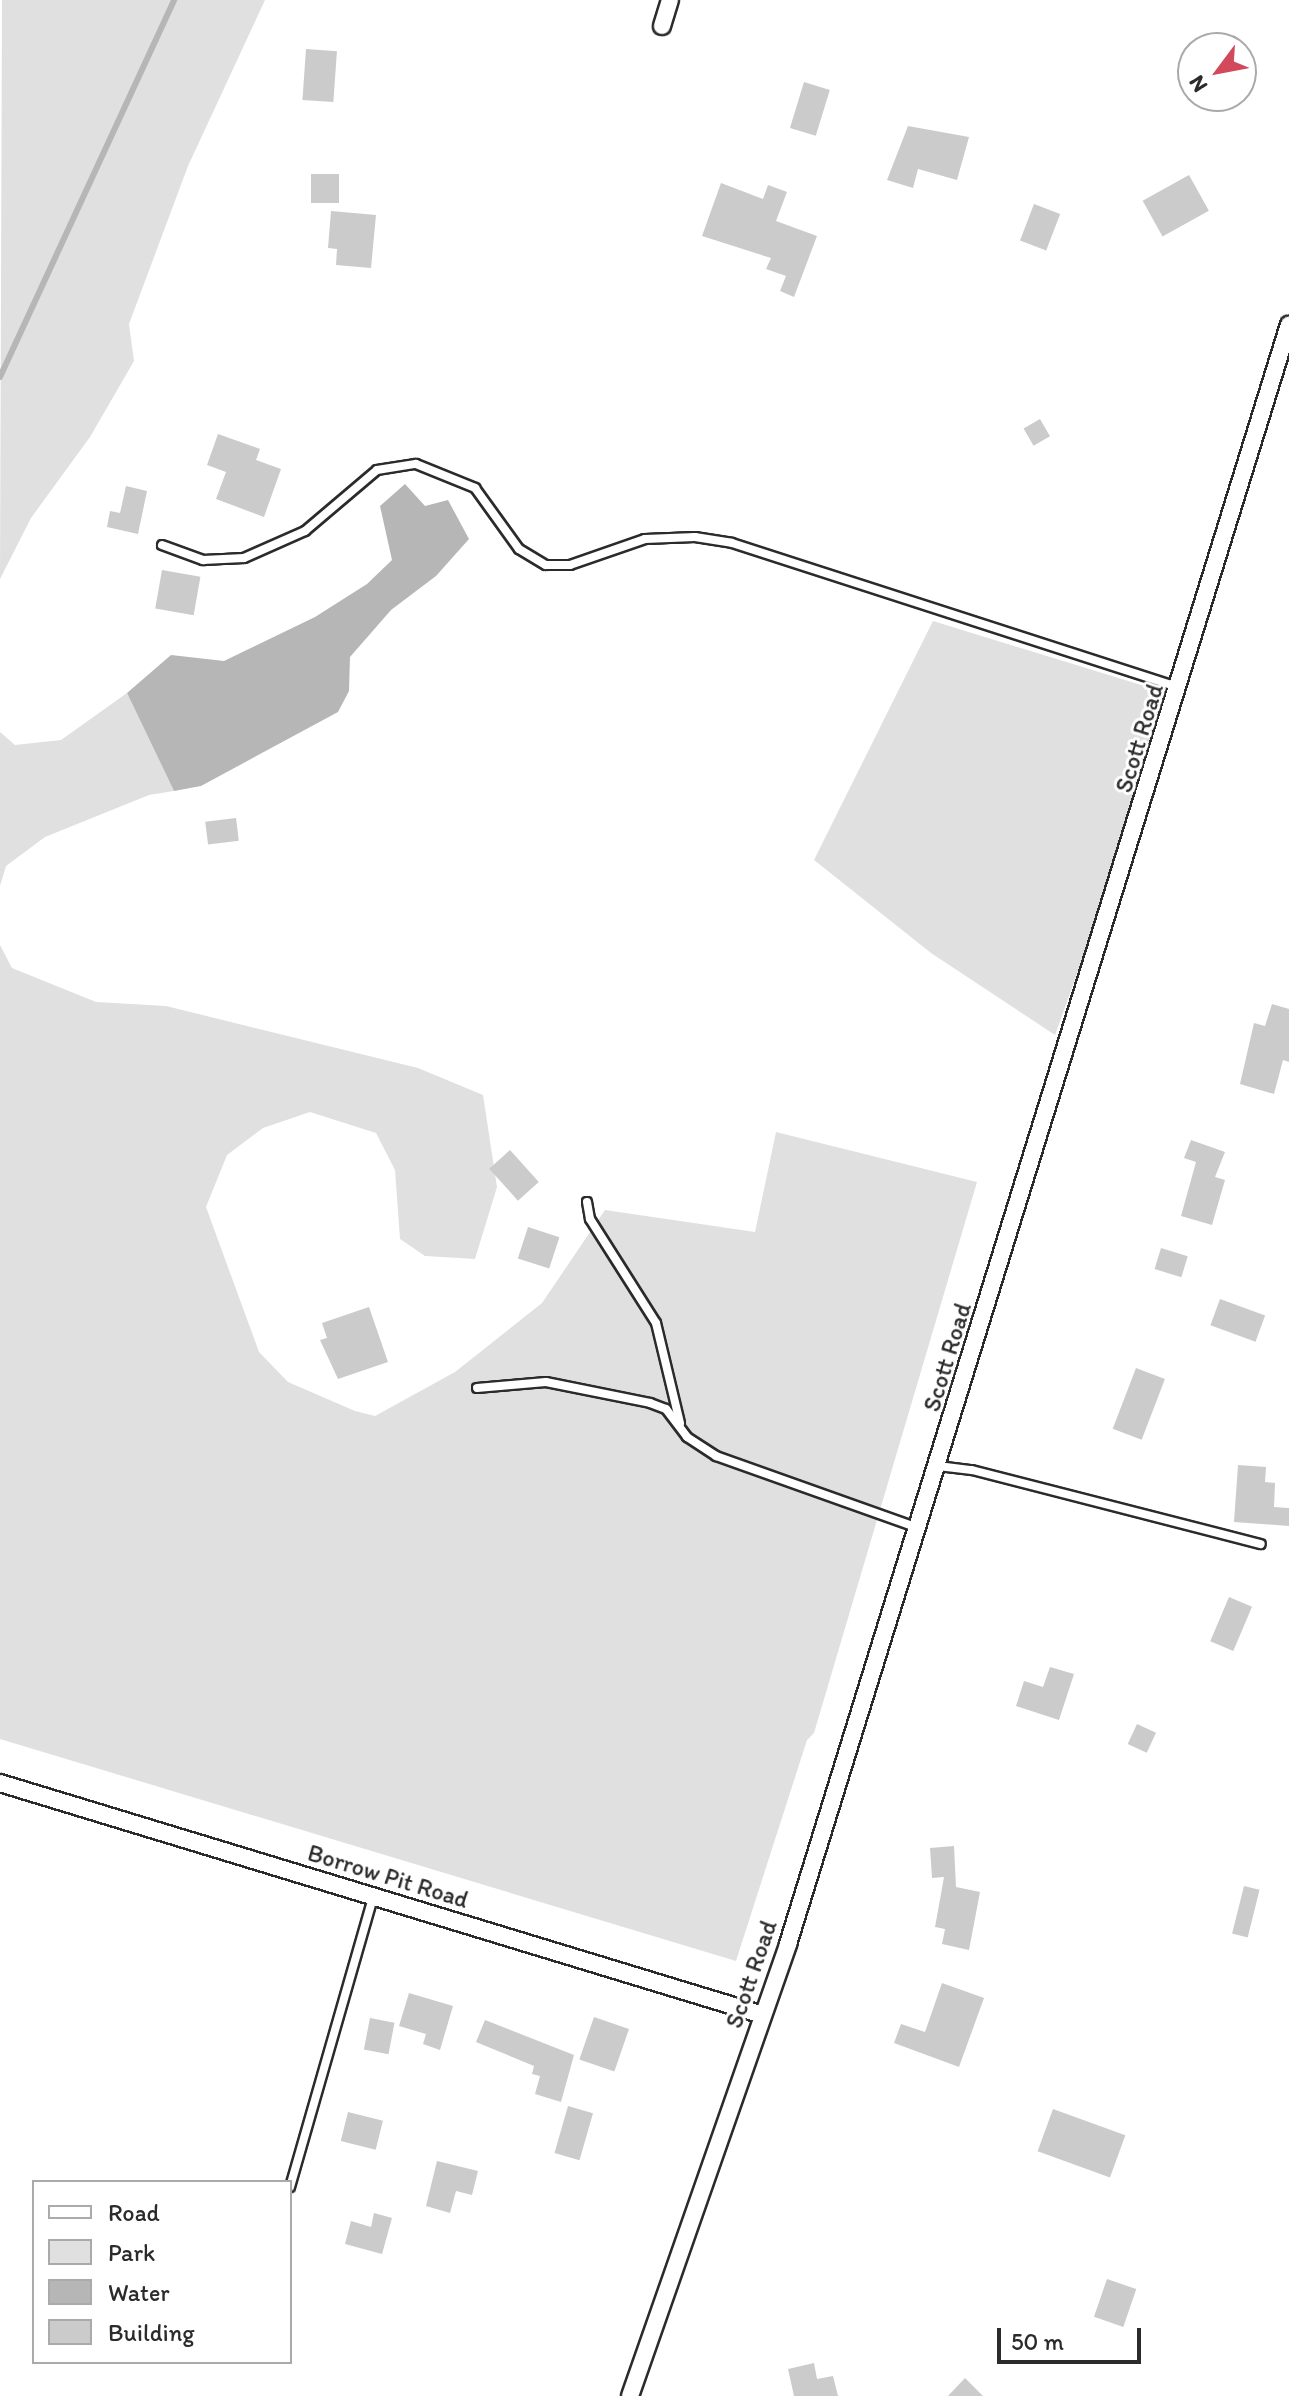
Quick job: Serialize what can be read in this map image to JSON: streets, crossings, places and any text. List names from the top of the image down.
{
  "streets": {
    "street": ["Scott Road", "Borrow Pit Road"]
  },
  "crossings": [
    ["Scott Road", "Borrow Pit Road"]
  ],
  "legend": [
    "Road",
    "Park",
    "Water",
    "Building"
  ],
  "scale_bar": "50 m",
  "north": "bottom left"
}
